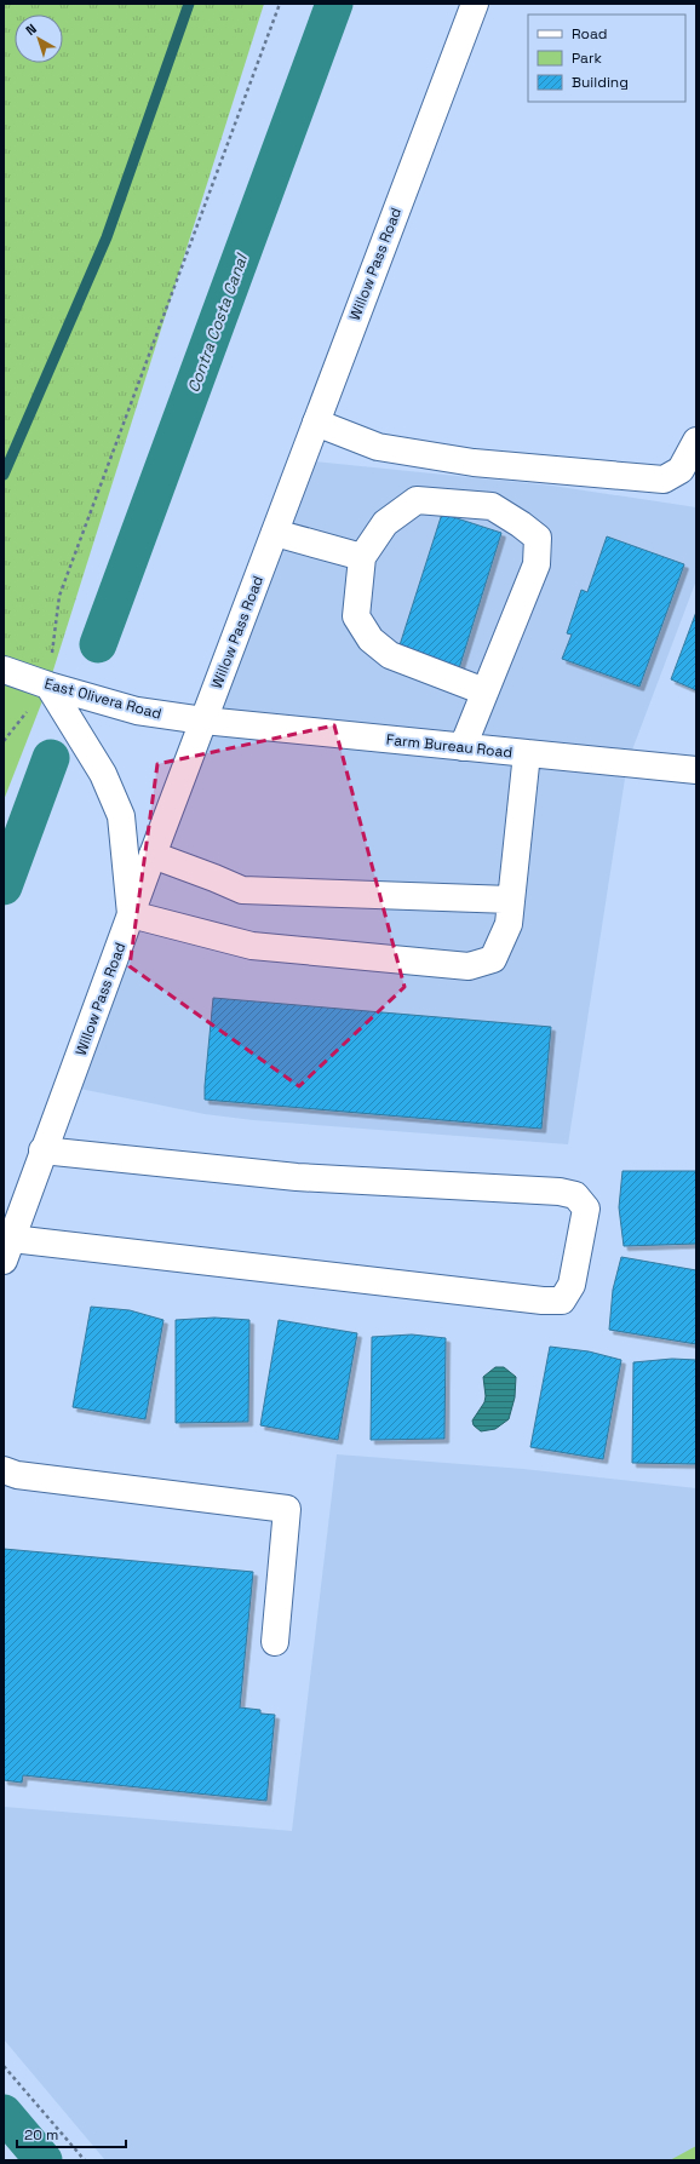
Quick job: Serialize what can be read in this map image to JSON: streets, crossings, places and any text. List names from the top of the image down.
{
  "streets": {
    "main road": ["Willow Pass Road", "East Olivera Road", "Farm Bureau Road"]
  },
  "crossings": [
    ["Willow Pass Road", "East Olivera Road"],
    ["Willow Pass Road", "Farm Bureau Road"],
    ["East Olivera Road", "Farm Bureau Road"]
  ],
  "water": ["Contra Costa Canal"],
  "legend": ["Road", "Park", "Building"],
  "scale_bar": "20 m",
  "north": "top left"
}
